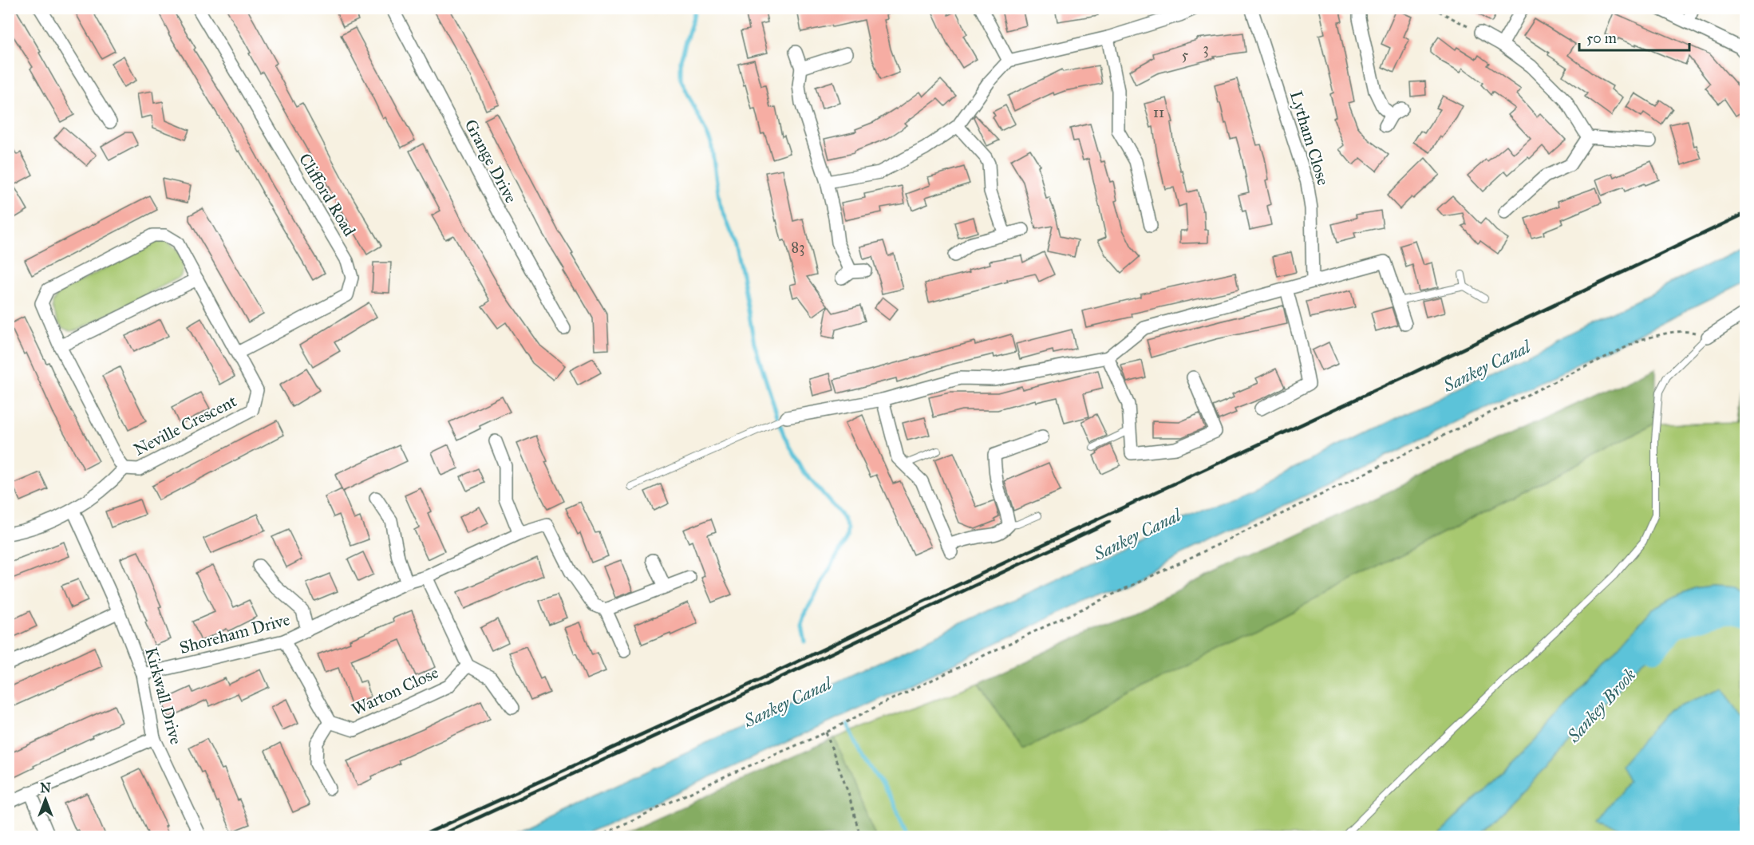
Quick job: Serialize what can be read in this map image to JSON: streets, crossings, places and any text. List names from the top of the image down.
{
  "streets": {
    "street": [
      "Lytham Close",
      "Grange Drive",
      "Clifford Road",
      "Neville Crescent",
      "Shoreham Drive",
      "Warton Close",
      "Kirkwall Drive"
    ]
  },
  "crossings": [
    ["Clifford Road", "Neville Crescent"],
    ["Shoreham Drive", "Kirkwall Drive"]
  ],
  "water": ["Sankey Canal", "Sankey Brook"],
  "house_numbers": [
    "3",
    "5",
    "11",
    "83"
  ],
  "scale_bar": "50 m",
  "north": "top"
}
